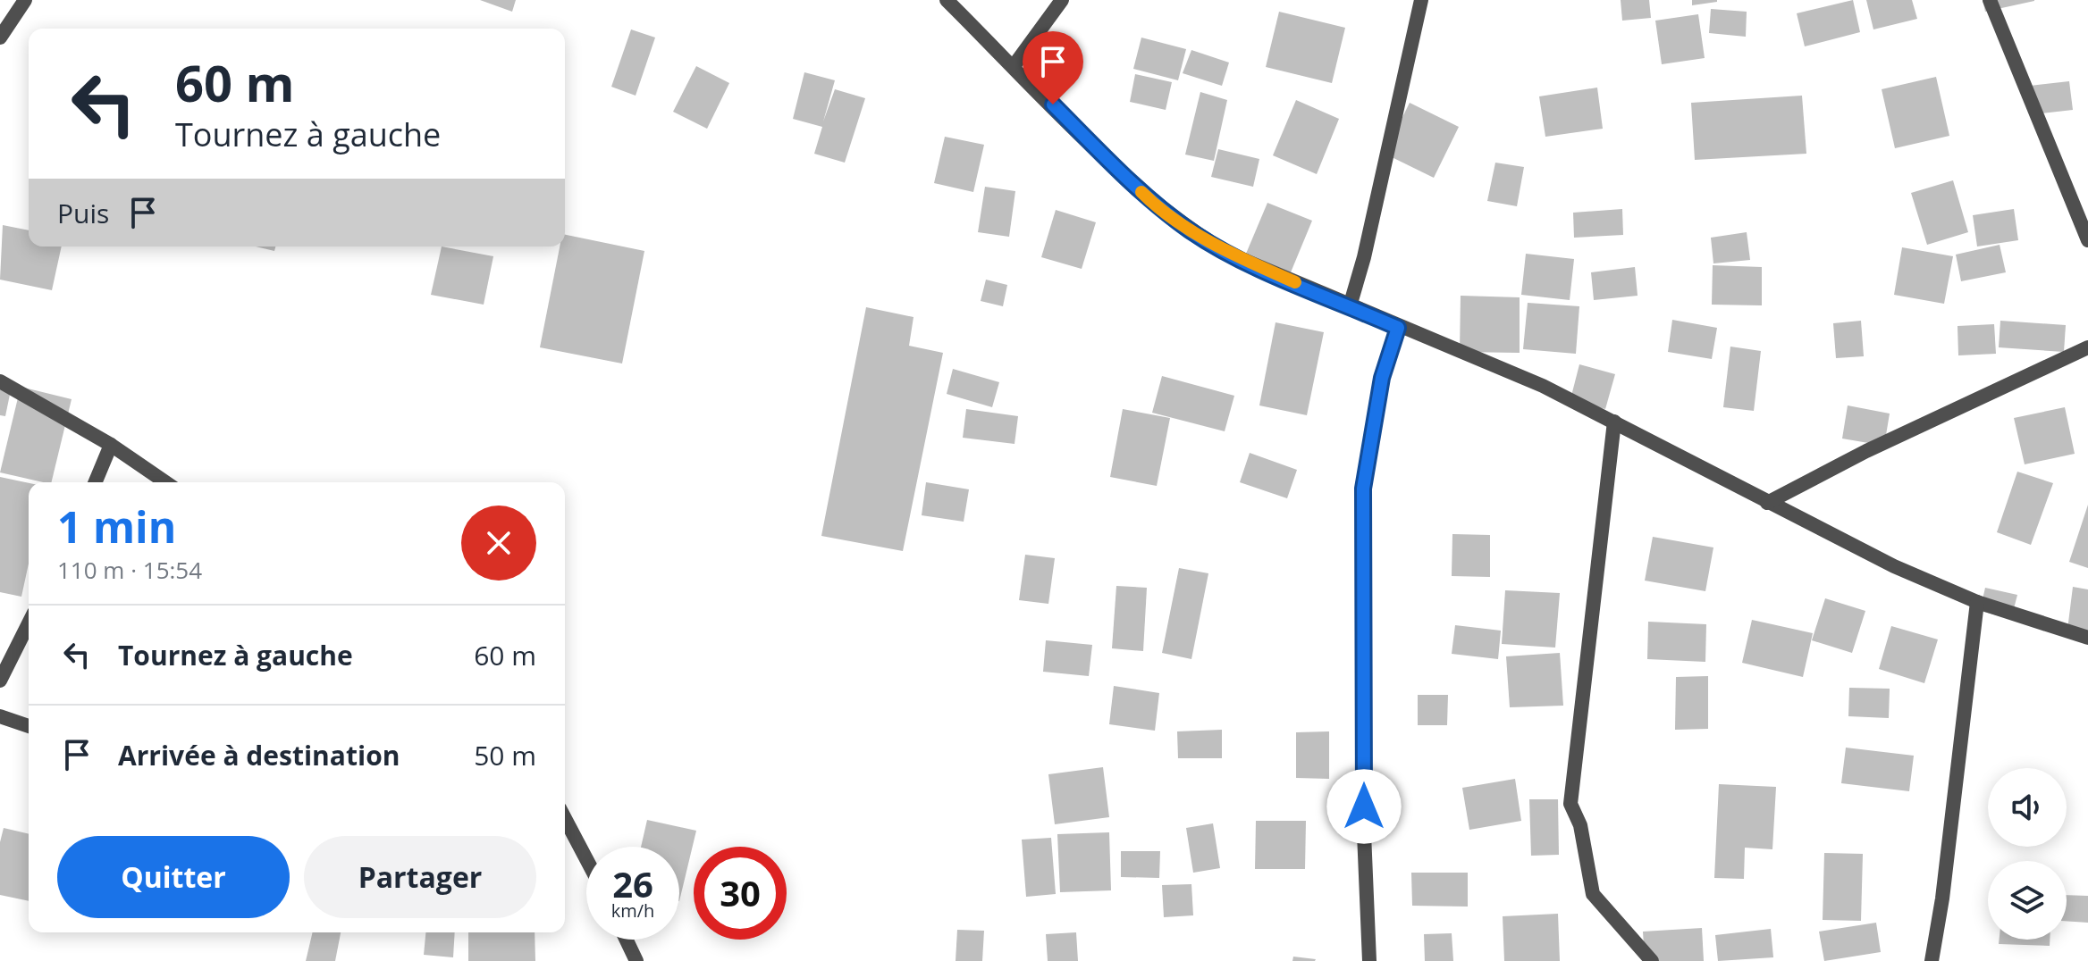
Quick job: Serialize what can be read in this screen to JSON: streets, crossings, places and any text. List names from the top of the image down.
{
  "page": {
    "turn": ["60 m", "Tournez à gauche"],
    "then": "Puis",
    "heading": ["1 min", "110 m · 15:54"],
    "list": [
      {
        "name": "Tournez à gauche",
        "value": "60 m"
      },
      {
        "name": "Arrivée à destination",
        "value": "50 m"
      }
    ],
    "buttons": ["Quitter", "Partager"],
    "speed": "26 km/h",
    "limit": "30"
  }
}
